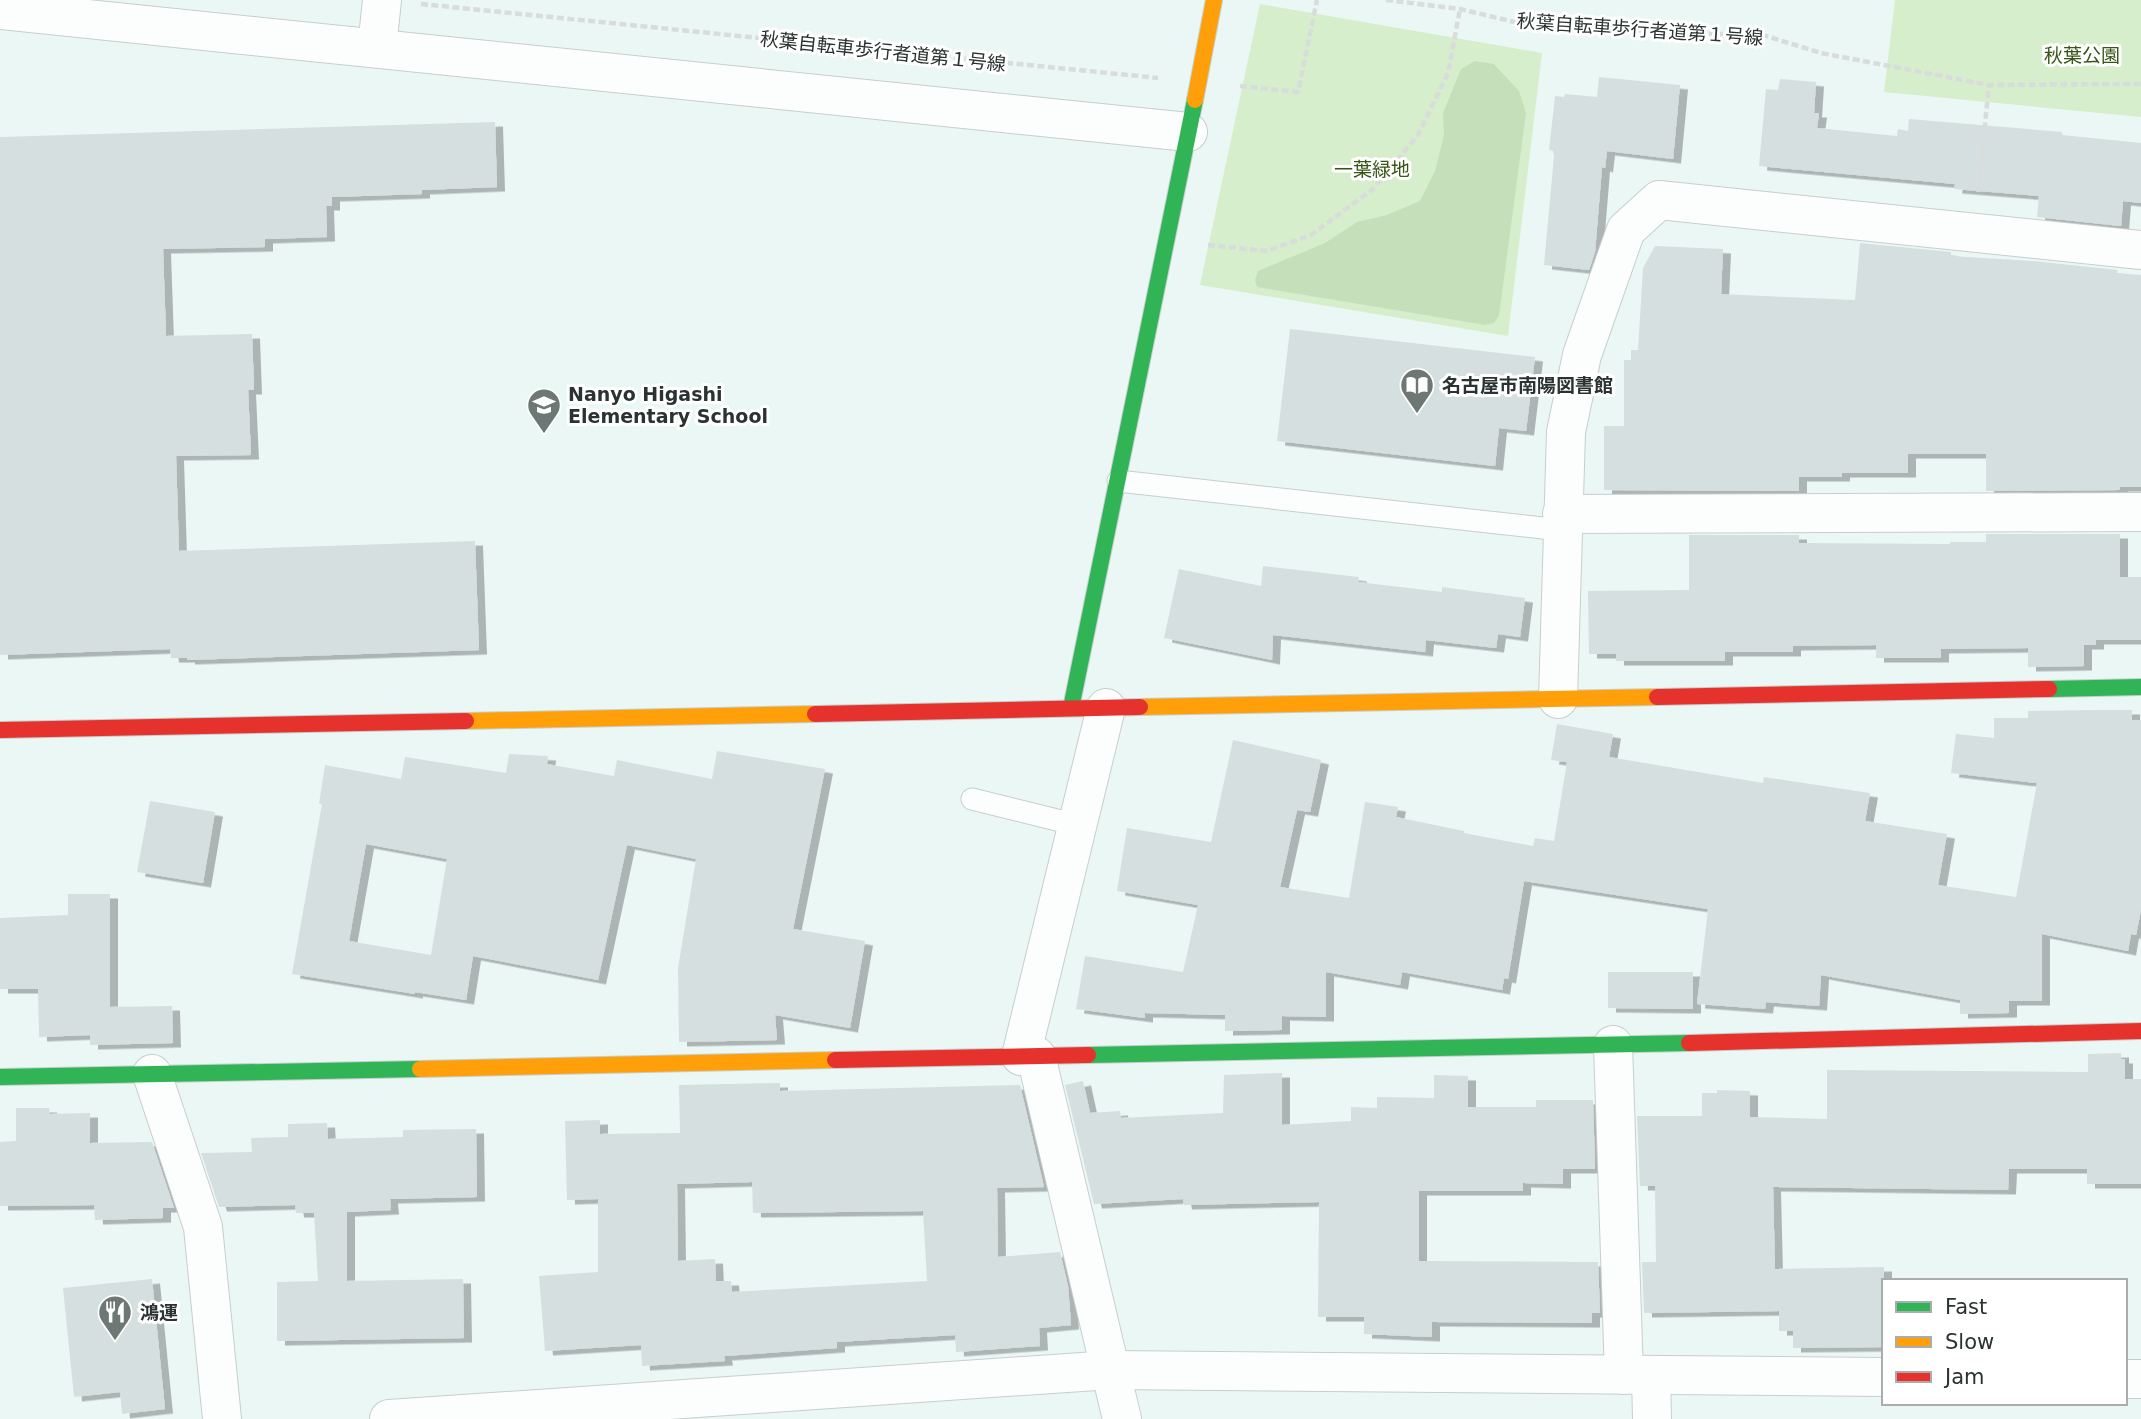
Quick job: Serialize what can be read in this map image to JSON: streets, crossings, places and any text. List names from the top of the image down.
{
  "streets": {
    "path": ["秋葉自転車歩行者道第１号線"]
  },
  "parks": ["秋葉公園", "一葉緑地"],
  "places": {
    "library": ["名古屋市南陽図書館"],
    "school or university": ["Nanyo Higashi Elementary School"],
    "restaurant": ["鴻運"]
  },
  "legend": ["Fast", "Slow", "Jam"]
}
